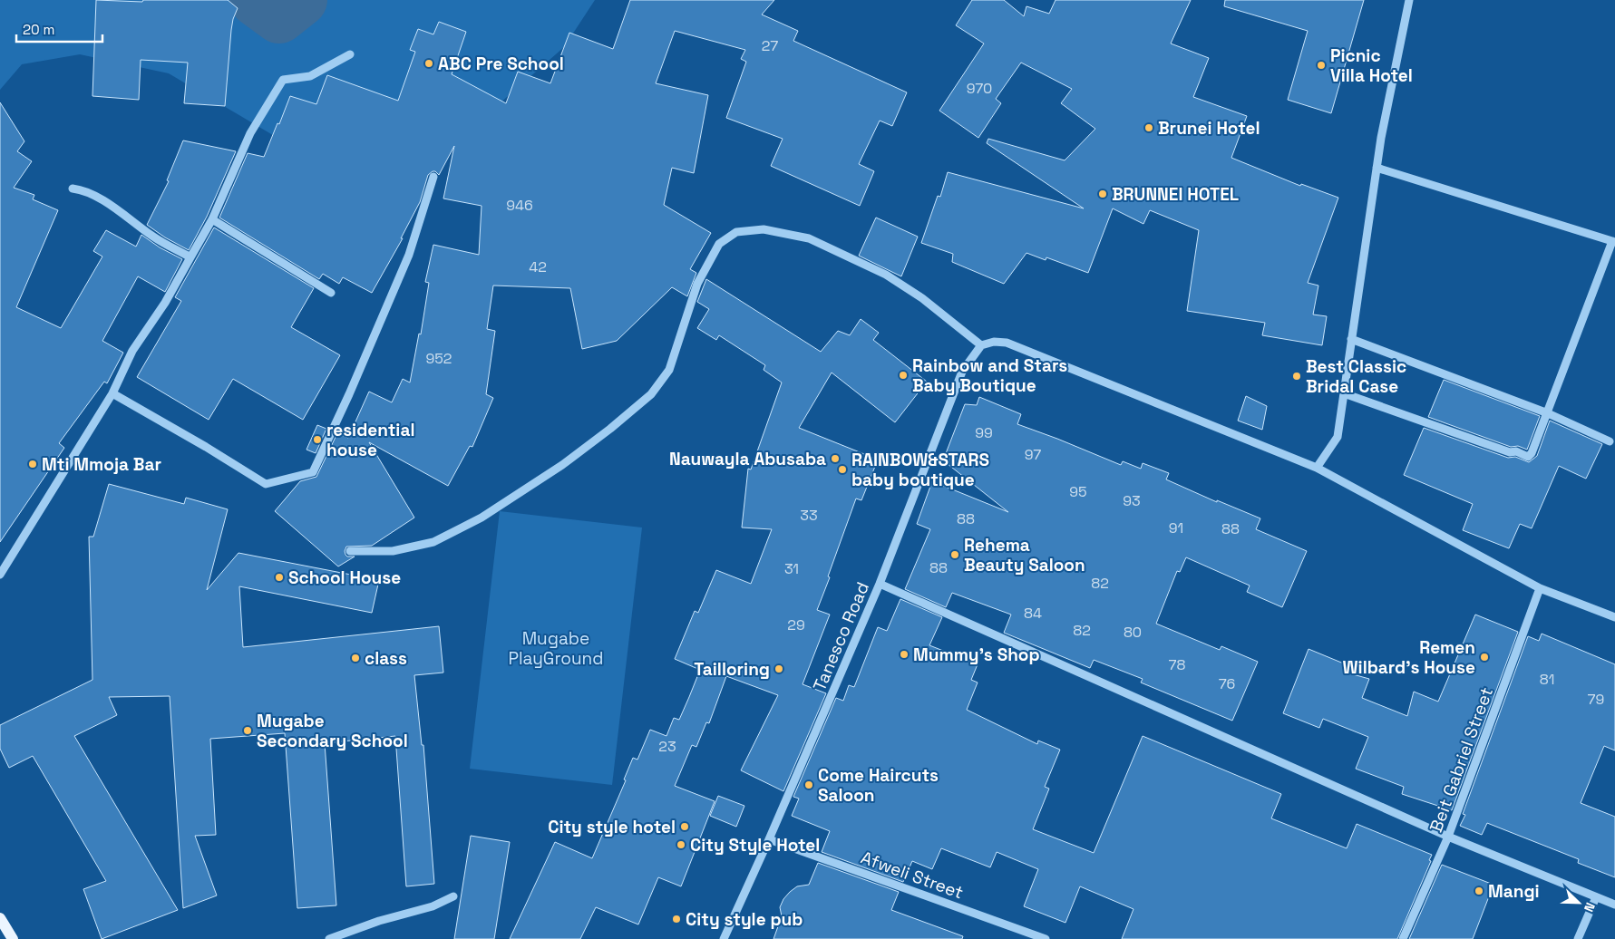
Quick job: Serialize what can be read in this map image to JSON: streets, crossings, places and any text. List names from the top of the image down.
{
  "streets": {
    "street": ["Tanesco Road", "Beit Gabriel Street", "Afweli Street"]
  },
  "crossings": [
    ["Tanesco Road", "Afweli Street"]
  ],
  "parks": ["Mugabe PlayGround"],
  "places": [
    "ABC Pre School",
    "Picnic Villa Hotel",
    "Brunei Hotel",
    "BRUNNEI HOTEL",
    "Rainbow and Stars Baby Boutique",
    "Best Classic Bridal Case",
    "residential house",
    "Nauwayla Abusaba",
    "Mti Mmoja Bar",
    "RAINBOW&STARS baby boutique",
    "Rehema Beauty Saloon",
    "School House",
    "Mummy's Shop",
    "Remen Wilbard's House",
    "class",
    "Tailloring",
    "Mugabe Secondary School",
    "Come Haircuts Saloon",
    "City style hotel",
    "City Style Hotel",
    "Mangi",
    "City style pub"
  ],
  "house_numbers": [
    "27",
    "970",
    "946",
    "42",
    "952",
    "99",
    "97",
    "95",
    "93",
    "33",
    "88",
    "91",
    "88",
    "88",
    "31",
    "82",
    "84",
    "29",
    "82",
    "80",
    "78",
    "81",
    "76",
    "79",
    "23"
  ],
  "scale_bar": "20 m",
  "north": "bottom right"
}
